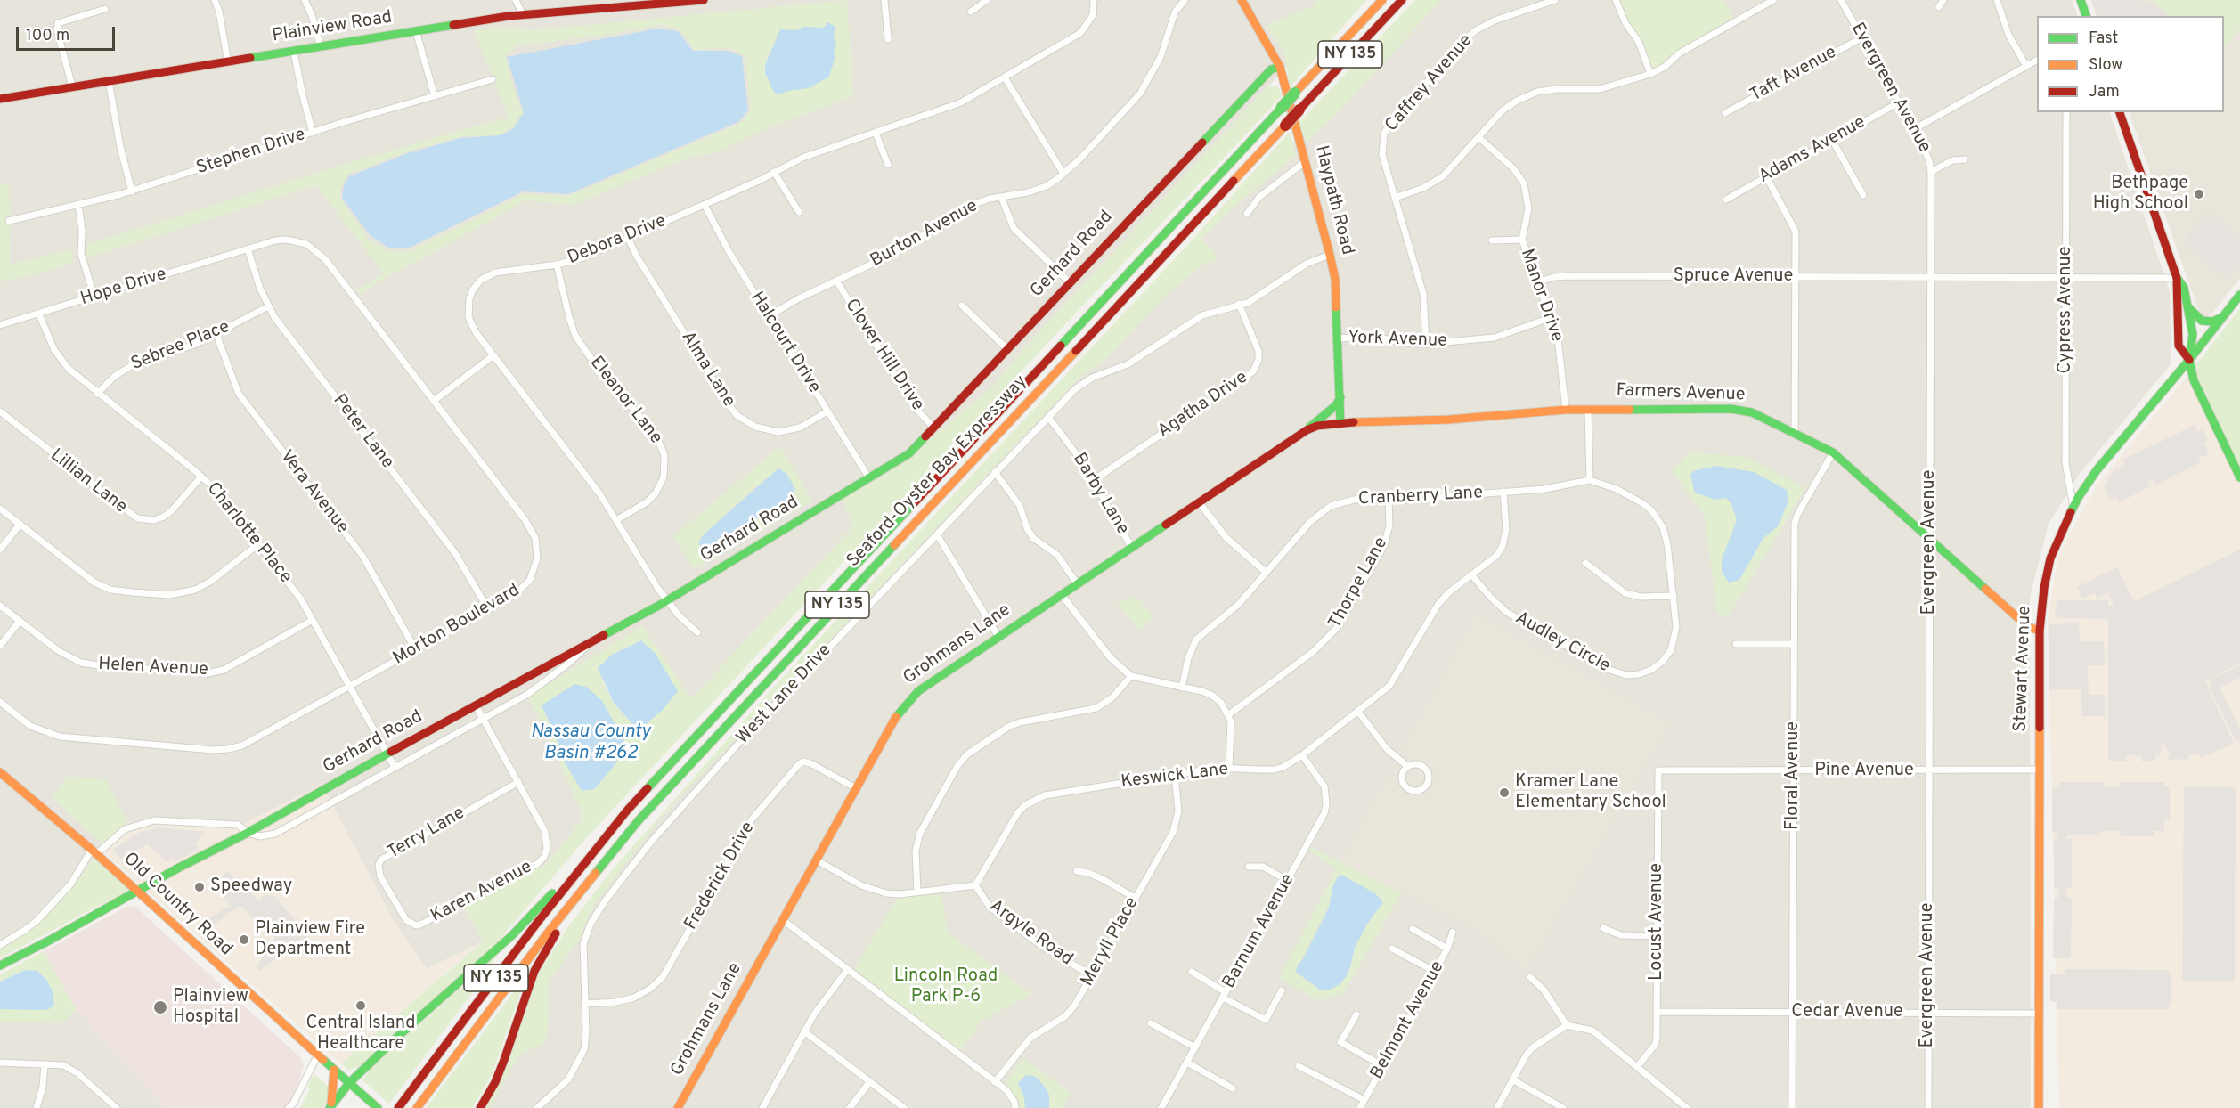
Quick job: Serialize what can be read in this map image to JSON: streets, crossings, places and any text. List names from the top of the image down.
{
  "streets": {
    "main road": [
      "Plainview Road",
      "NY 135",
      "Haypath Road",
      "Gerhard Road",
      "Farmers Avenue",
      "Seaford-Oyster Bay Expressway",
      "Grohmans Lane",
      "Stewart Avenue",
      "Old Country Road"
    ],
    "street": [
      "Taft Avenue",
      "Caffrey Avenue",
      "Evergreen Avenue",
      "Adams Avenue",
      "Stephen Drive",
      "Burton Avenue",
      "Debora Drive",
      "Spruce Avenue",
      "Hope Drive",
      "Manor Drive",
      "Cypress Avenue",
      "York Avenue",
      "Halcourt Drive",
      "Sebree Place",
      "Clover Hill Drive",
      "Alma Lane",
      "Eleanor Lane",
      "Agatha Drive",
      "Peter Lane",
      "Lillian Lane",
      "Vera Avenue",
      "Barby Lane",
      "Cranberry Lane",
      "Charlotte Place",
      "Thorpe Lane",
      "Morton Boulevard",
      "Audley Circle",
      "Helen Avenue",
      "West Lane Drive",
      "Pine Avenue",
      "Floral Avenue",
      "Keswick Lane",
      "Terry Lane",
      "Frederick Drive",
      "Karen Avenue",
      "Locust Avenue",
      "Barnum Avenue",
      "Argyle Road",
      "Meryll Place",
      "Cedar Avenue",
      "Belmont Avenue"
    ]
  },
  "crossings": [
    ["Taft Avenue", "Evergreen Avenue"],
    ["Caffrey Avenue", "York Avenue"],
    ["Evergreen Avenue", "Adams Avenue"],
    ["Evergreen Avenue", "Spruce Avenue"],
    ["Evergreen Avenue", "Farmers Avenue"],
    ["Evergreen Avenue", "Pine Avenue"],
    ["Evergreen Avenue", "Cedar Avenue"],
    ["Haypath Road", "Gerhard Road"],
    ["Haypath Road", "York Avenue"],
    ["Haypath Road", "Farmers Avenue"],
    ["Haypath Road", "Grohmans Lane"],
    ["Haypath Road", "West Lane Drive"],
    ["Burton Avenue", "Halcourt Drive"],
    ["Burton Avenue", "Clover Hill Drive"],
    ["Debora Drive", "Gerhard Road"],
    ["Debora Drive", "Halcourt Drive"],
    ["Debora Drive", "Alma Lane"],
    ["Debora Drive", "Eleanor Lane"],
    ["Gerhard Road", "Halcourt Drive"],
    ["Gerhard Road", "Clover Hill Drive"],
    ["Gerhard Road", "Charlotte Place"],
    ["Gerhard Road", "Old Country Road"],
    ["Spruce Avenue", "Manor Drive"],
    ["Spruce Avenue", "Cypress Avenue"],
    ["Hope Drive", "Peter Lane"],
    ["Hope Drive", "Charlotte Place"],
    ["Hope Drive", "Morton Boulevard"],
    ["Manor Drive", "York Avenue"],
    ["Manor Drive", "Farmers Avenue"],
    ["Cypress Avenue", "Stewart Avenue"],
    ["Halcourt Drive", "Alma Lane"],
    ["Sebree Place", "Peter Lane"],
    ["Sebree Place", "Vera Avenue"],
    ["Sebree Place", "Charlotte Place"],
    ["Farmers Avenue", "Grohmans Lane"],
    ["Farmers Avenue", "Stewart Avenue"],
    ["Farmers Avenue", "Floral Avenue"],
    ["Agatha Drive", "Barby Lane"],
    ["Agatha Drive", "West Lane Drive"],
    ["Peter Lane", "Morton Boulevard"],
    ["Lillian Lane", "Charlotte Place"],
    ["Vera Avenue", "Morton Boulevard"],
    ["Barby Lane", "Grohmans Lane"],
    ["Barby Lane", "West Lane Drive"],
    ["Cranberry Lane", "Thorpe Lane"],
    ["Cranberry Lane", "Audley Circle"],
    ["Cranberry Lane", "Keswick Lane"],
    ["Charlotte Place", "Morton Boulevard"],
    ["Charlotte Place", "Helen Avenue"],
    ["Audley Circle", "Keswick Lane"],
    ["Grohmans Lane", "Frederick Drive"],
    ["Stewart Avenue", "Pine Avenue"],
    ["Stewart Avenue", "Cedar Avenue"],
    ["West Lane Drive", "Frederick Drive"],
    ["Pine Avenue", "Floral Avenue"],
    ["Pine Avenue", "Locust Avenue"],
    ["Floral Avenue", "Cedar Avenue"],
    ["Keswick Lane", "Barnum Avenue"],
    ["Keswick Lane", "Argyle Road"],
    ["Keswick Lane", "Meryll Place"],
    ["Terry Lane", "Karen Avenue"],
    ["Locust Avenue", "Cedar Avenue"],
    ["Argyle Road", "Meryll Place"]
  ],
  "water": ["Nassau County Basin #262"],
  "parks": ["Lincoln Road Park P-6"],
  "places": [
    "Bethpage High School",
    "Kramer Lane Elementary School",
    "Speedway",
    "Plainview Fire Department",
    "Central Island Healthcare",
    "Plainview Hospital"
  ],
  "legend": ["Fast", "Slow", "Jam"],
  "scale_bar": "100 m"
}
